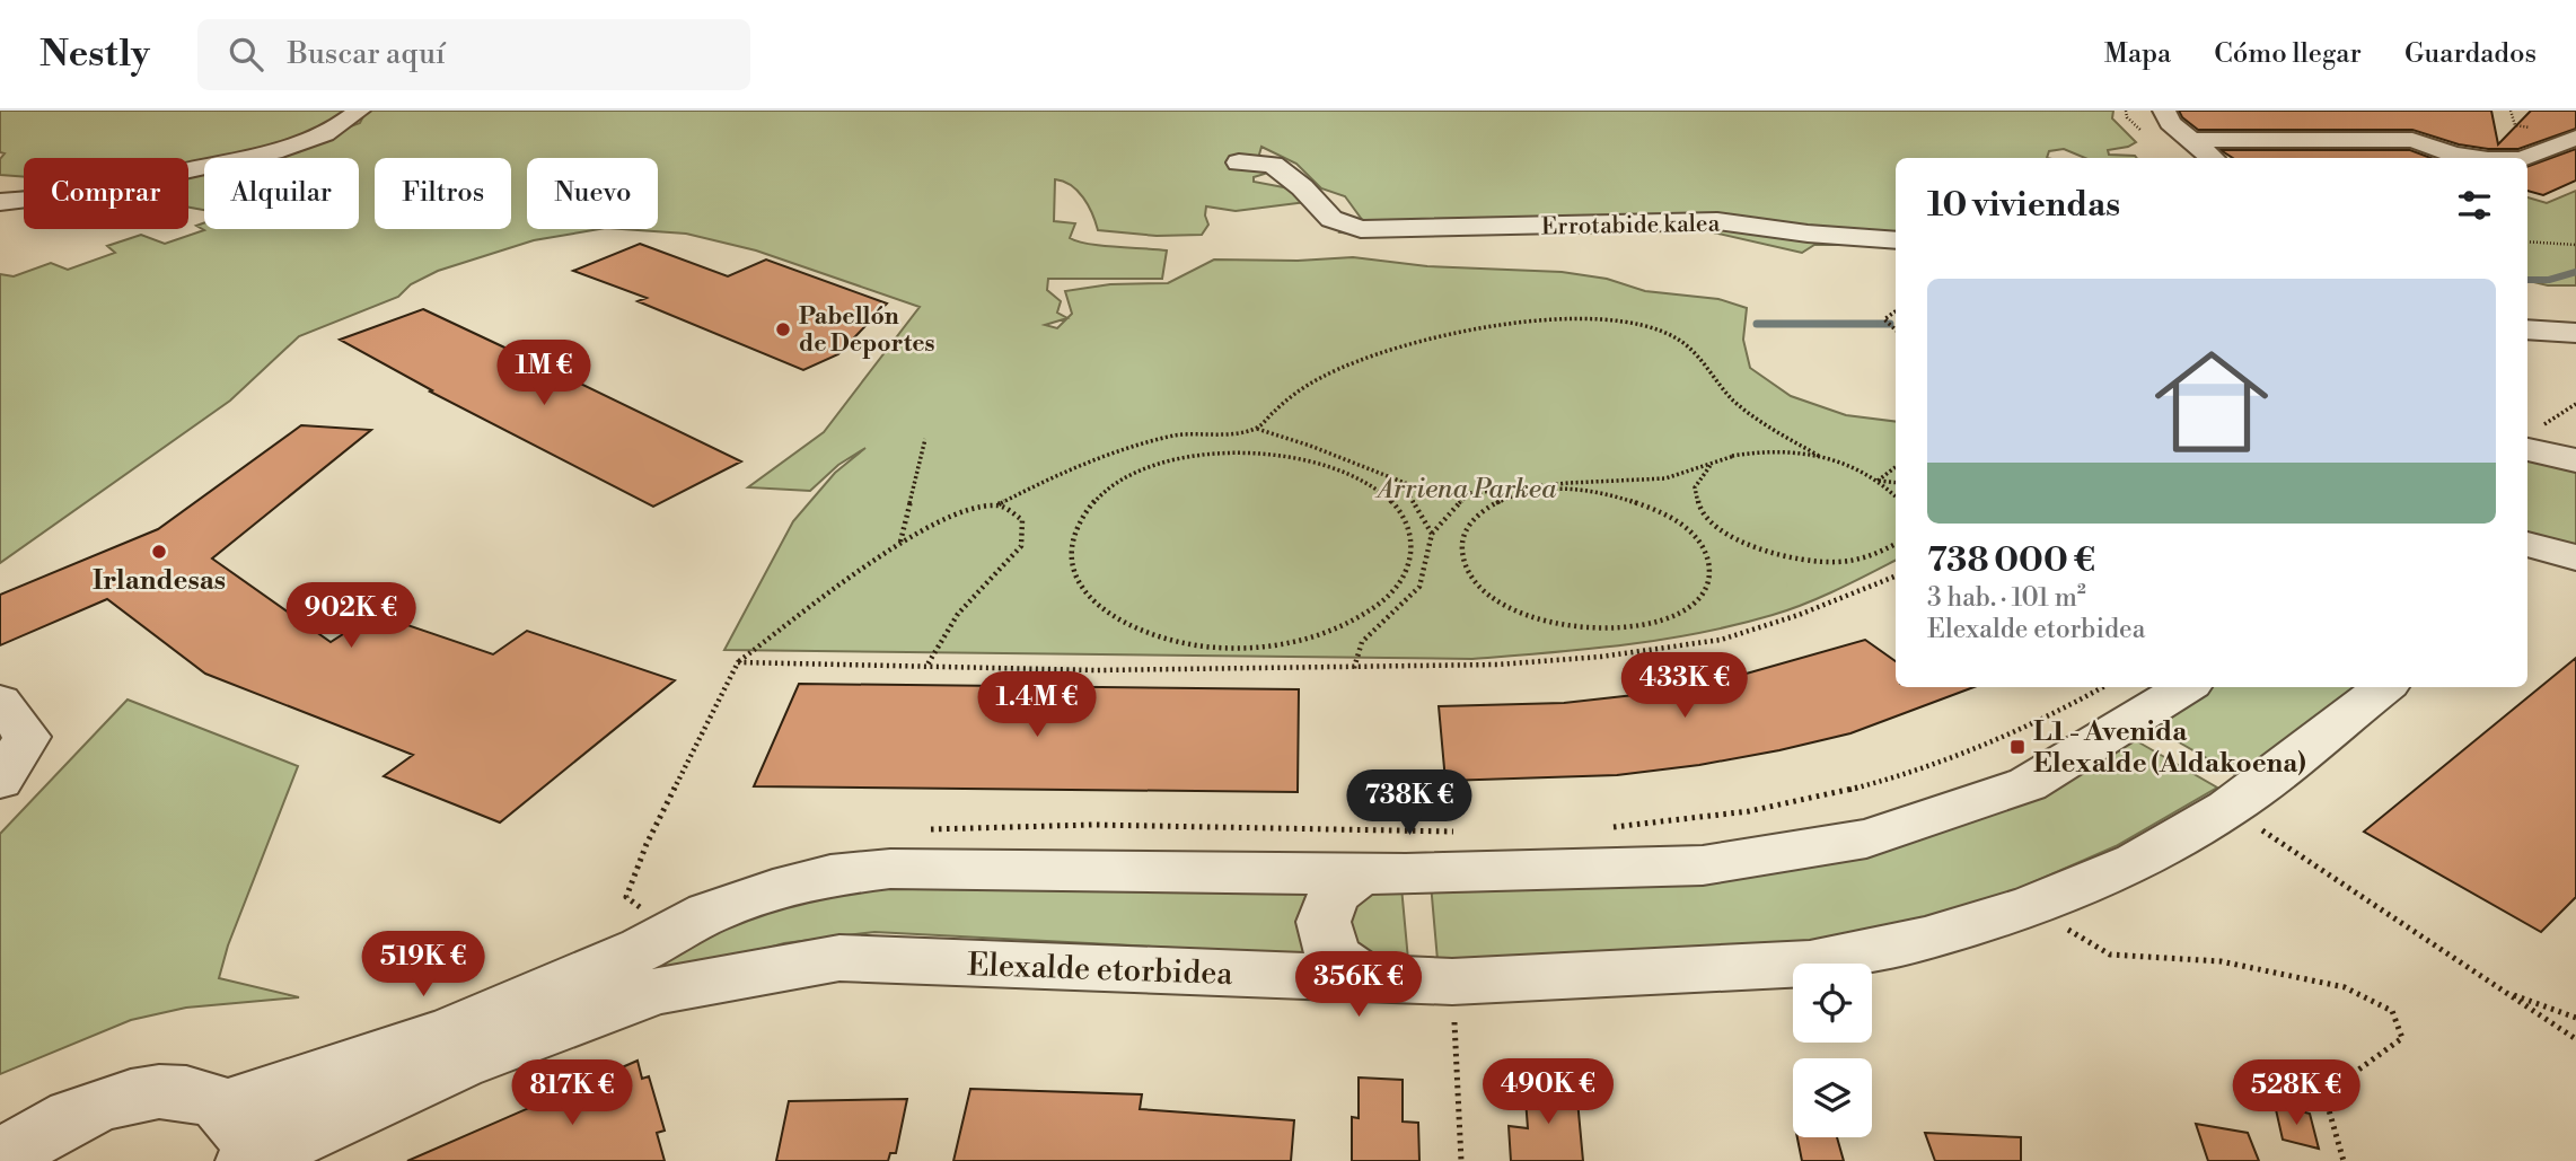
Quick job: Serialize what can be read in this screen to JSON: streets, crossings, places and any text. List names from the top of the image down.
{
  "streets": {
    "street": ["Errotabide kalea", "Elexalde etorbidea"]
  },
  "parks": ["Arriena Parkea"],
  "places": {
    "other": ["Pabellón de Deportes", "Irlandesas"],
    "transit": ["L1 - Avenida Elexalde (Aldakoena)"]
  },
  "page": {
    "header": "Nestly",
    "search": "Buscar aquí",
    "nav": ["Mapa", "Cómo llegar", "Guardados"],
    "chip": [
      "Comprar",
      "Alquilar",
      "Filtros",
      "Nuevo"
    ],
    "heading": "10 viviendas",
    "list": [
      {
        "name": "738 000 €",
        "note": "3 hab. · 101 m² · Elexalde etorbidea"
      }
    ],
    "price": [
      "1M €",
      "902K €",
      "433K €",
      "1.4M €",
      "738K €",
      "519K €",
      "356K €",
      "490K €",
      "817K €",
      "528K €"
    ]
  }
}
